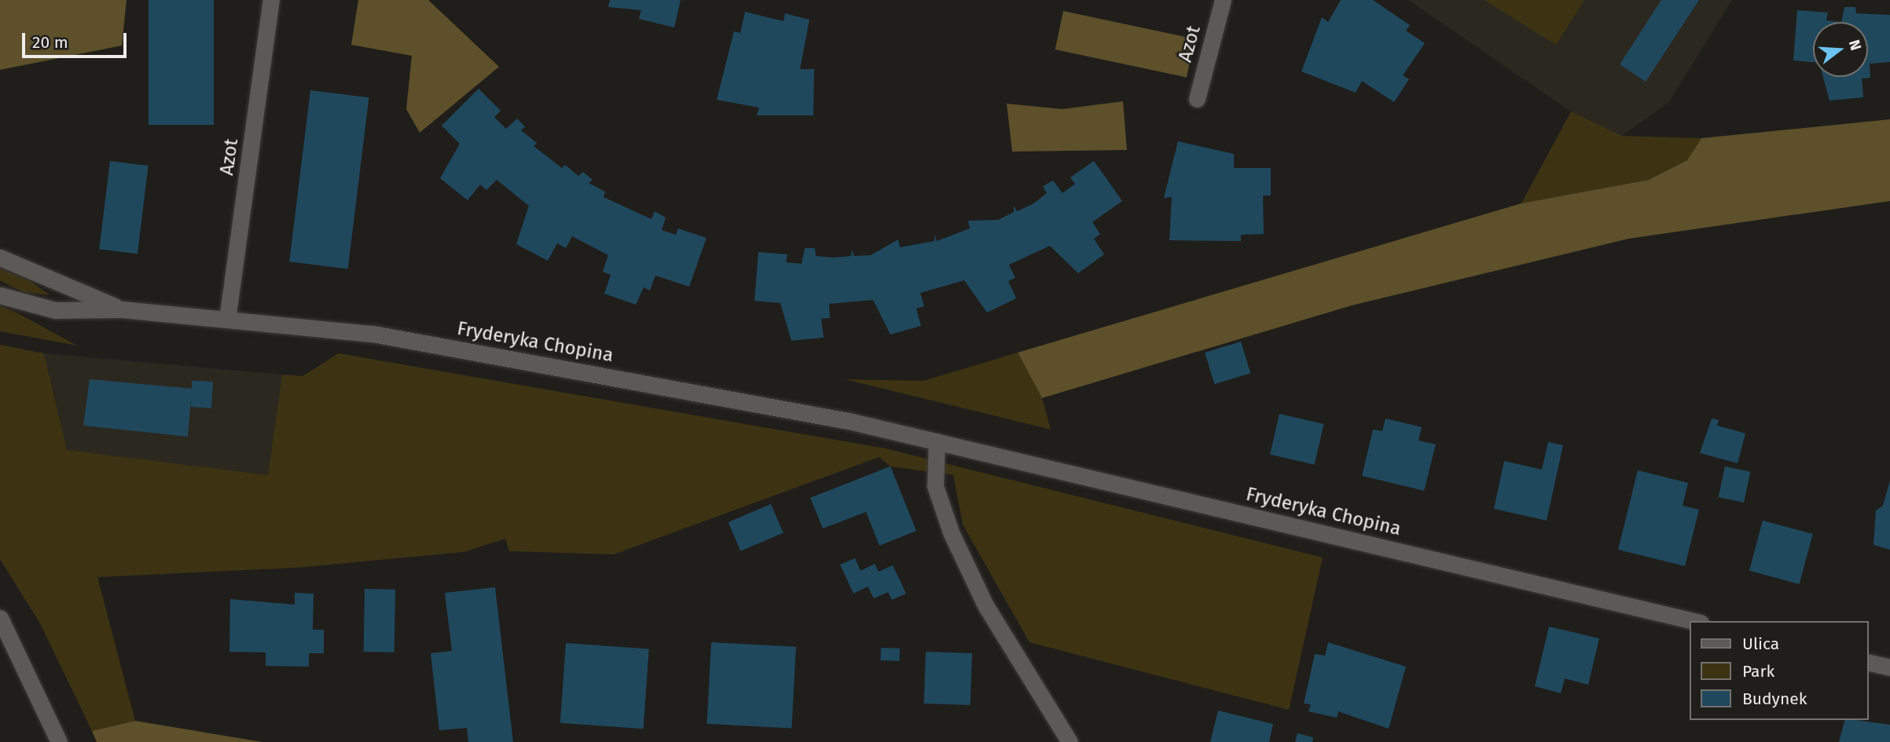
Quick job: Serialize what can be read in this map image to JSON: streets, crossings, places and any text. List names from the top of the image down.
{
  "streets": {
    "street": ["Azot", "Fryderyka Chopina"]
  },
  "crossings": [
    ["Azot", "Fryderyka Chopina"]
  ],
  "legend": ["Ulica", "Park", "Budynek"],
  "scale_bar": "20 m",
  "north": "right"
}
